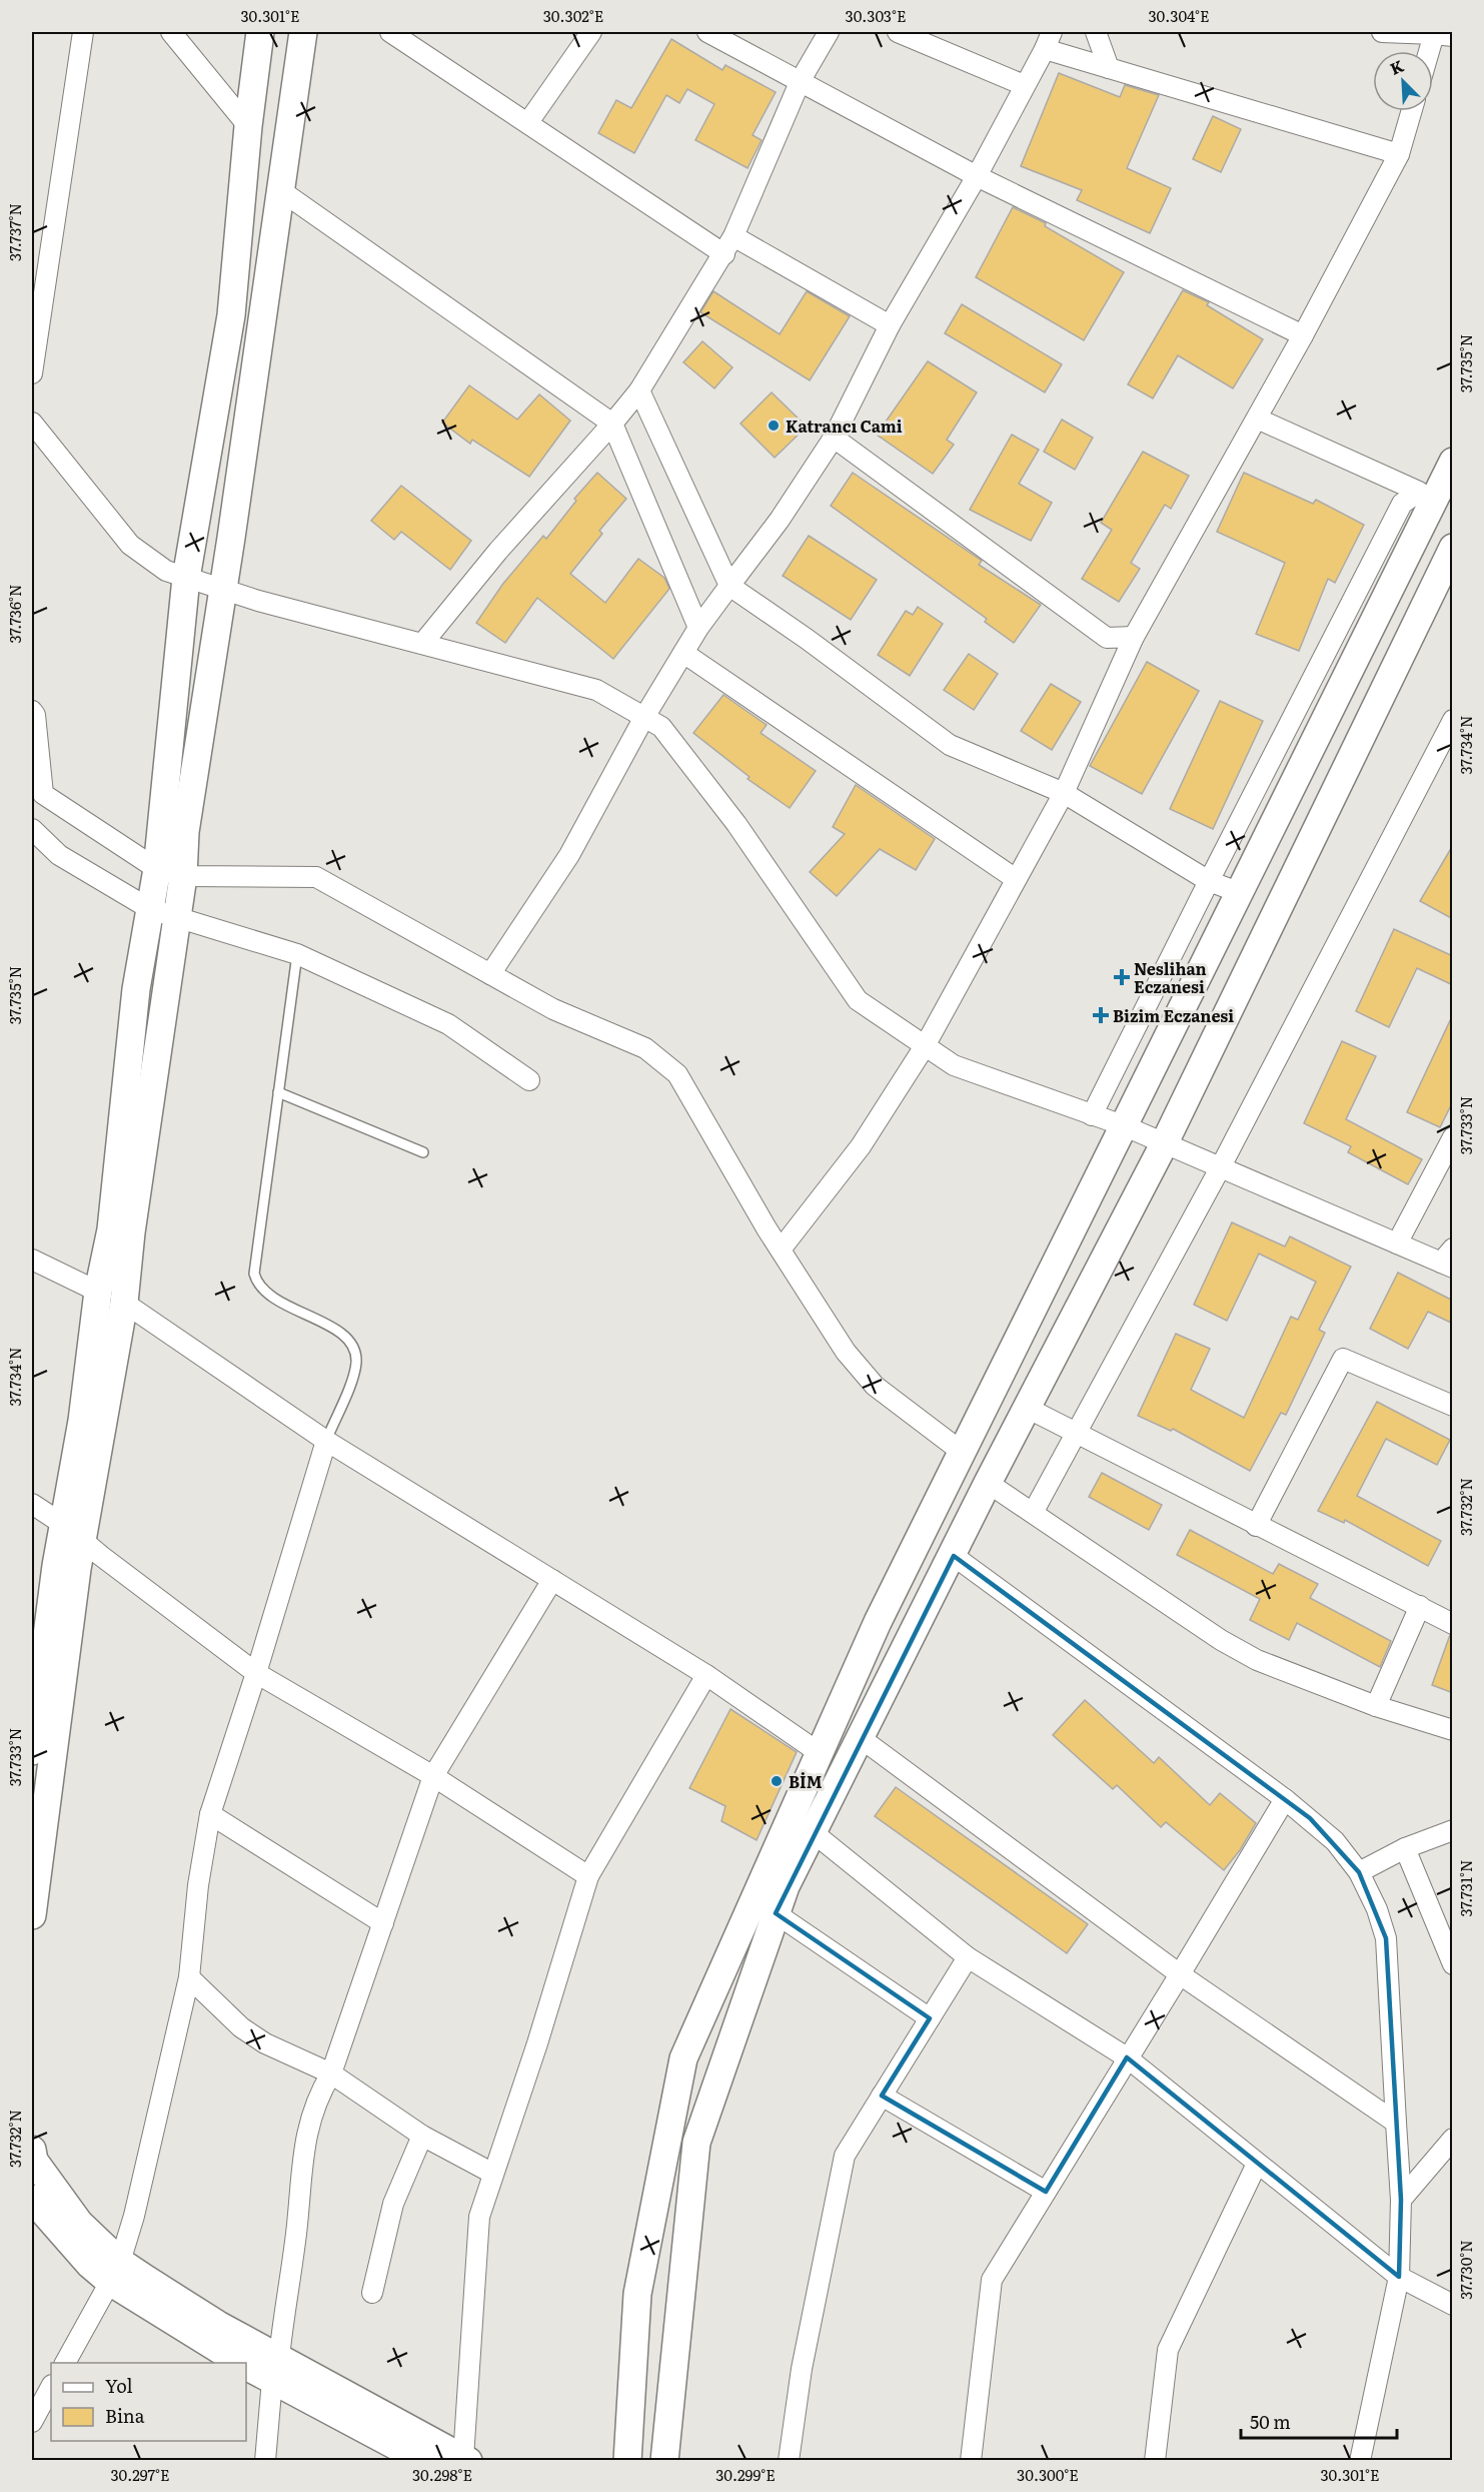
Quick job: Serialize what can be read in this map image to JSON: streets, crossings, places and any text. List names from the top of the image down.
{
  "places": {
    "other": ["Katrancı Cami", "BİM"],
    "health": ["Neslihan Eczanesi", "Bizim Eczanesi"]
  },
  "legend": ["Yol", "Bina"],
  "scale_bar": "50 m",
  "north": "top left",
  "coordinates": [
    "30.301°E",
    "30.302°E",
    "30.303°E",
    "30.304°E",
    "37.737°N",
    "37.735°N",
    "37.736°N",
    "37.734°N",
    "37.733°N",
    "37.732°N",
    "37.731°N",
    "37.730°N",
    "30.297°E",
    "30.298°E",
    "30.299°E",
    "30.300°E"
  ]
}
